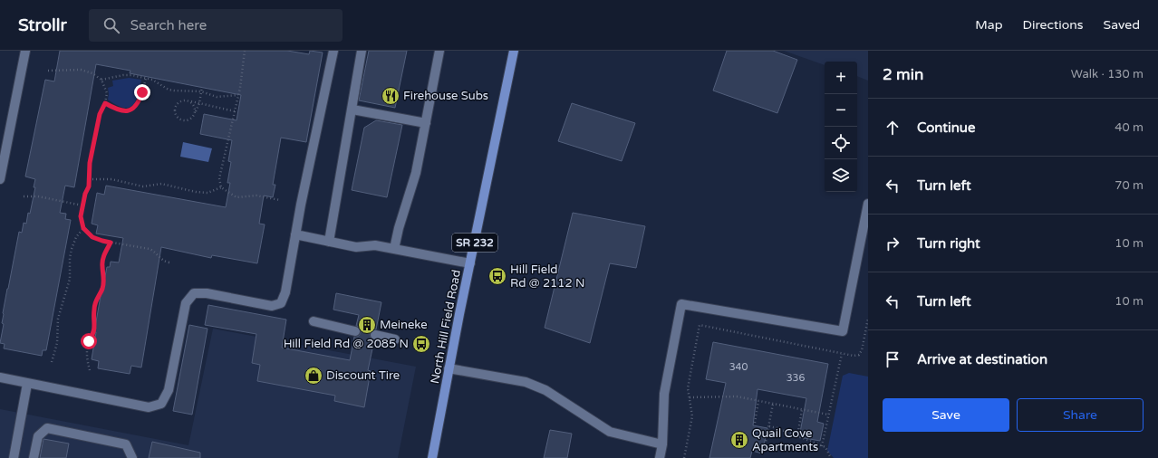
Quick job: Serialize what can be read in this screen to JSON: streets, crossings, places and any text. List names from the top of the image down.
{
  "streets": {
    "main road": ["SR 232", "North Hill Field Road"]
  },
  "places": {
    "restaurant": ["Firehouse Subs"],
    "bus stop": ["Hill Field Rd @ 2112 N", "Hill Field Rd @ 2085 N"],
    "building": ["Meineke", "Quail Cove Apartments"],
    "shop": ["Discount Tire"]
  },
  "house_numbers": ["340", "336"],
  "page": {
    "header": "Strollr",
    "search": "Search here",
    "nav": ["Map", "Directions", "Saved"],
    "heading": ["2 min", "Walk · 130 m"],
    "map_buttons": ["+", "−"],
    "list": [
      ["Continue", "40 m"],
      ["Turn left", "70 m"],
      ["Turn right", "10 m"],
      ["Turn left", "10 m"],
      "Arrive at destination"
    ],
    "buttons": ["Save", "Share"]
  }
}
